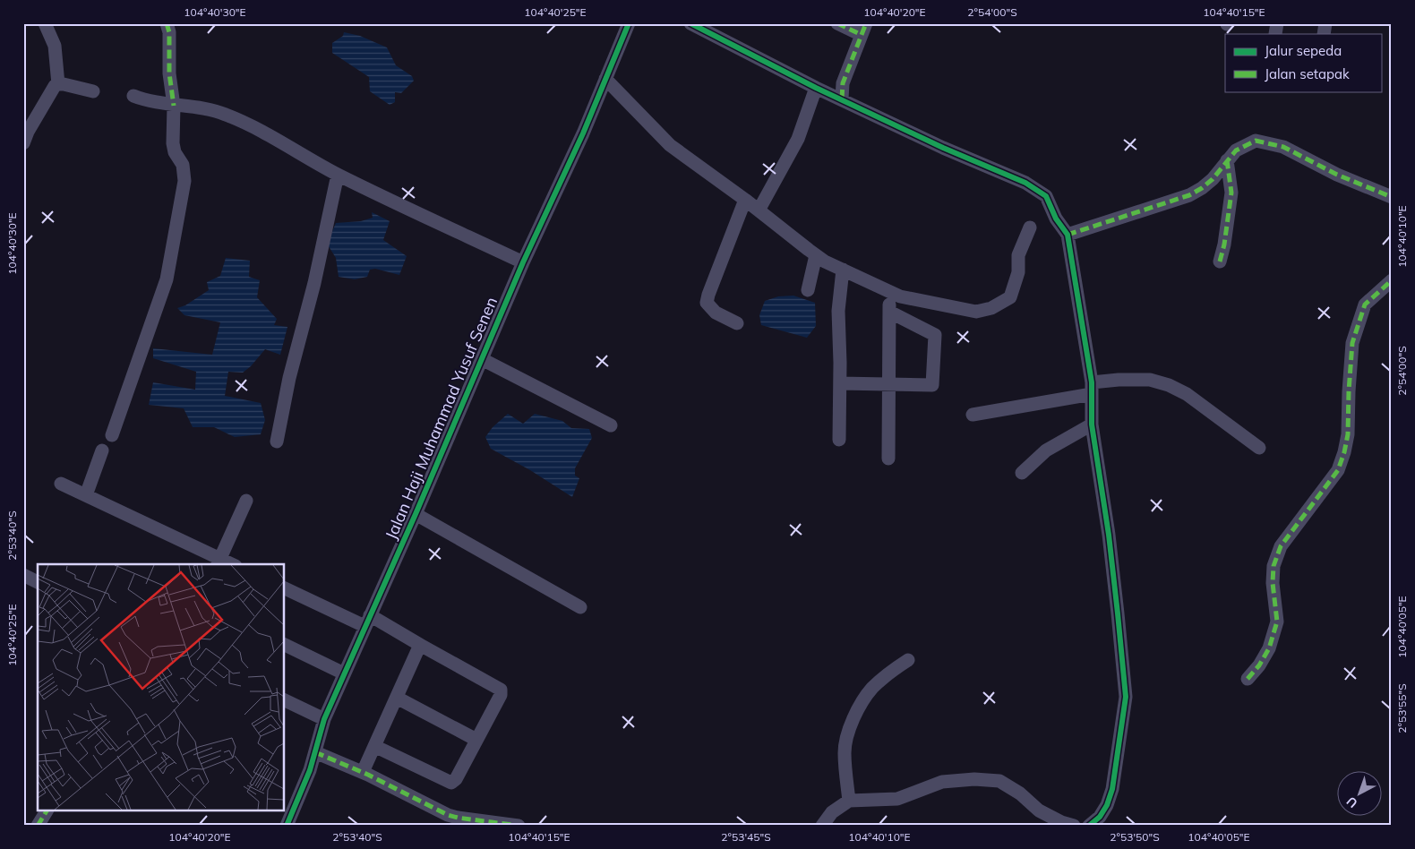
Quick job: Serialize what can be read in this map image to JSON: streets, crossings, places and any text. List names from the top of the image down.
{
  "streets": {
    "street": ["Jalan Haji Muhammad Yusuf Senen"]
  },
  "legend": ["Jalur sepeda", "Jalan setapak"],
  "north": "bottom left",
  "coordinates": [
    "104°40'30\"E",
    "104°40'25\"E",
    "104°40'20\"E",
    "2°54'00\"S",
    "104°40'15\"E",
    "104°40'10\"E",
    "2°53'40\"S",
    "104°40'05\"E",
    "2°53'55\"S",
    "2°53'45\"S",
    "2°53'50\"S"
  ]
}
